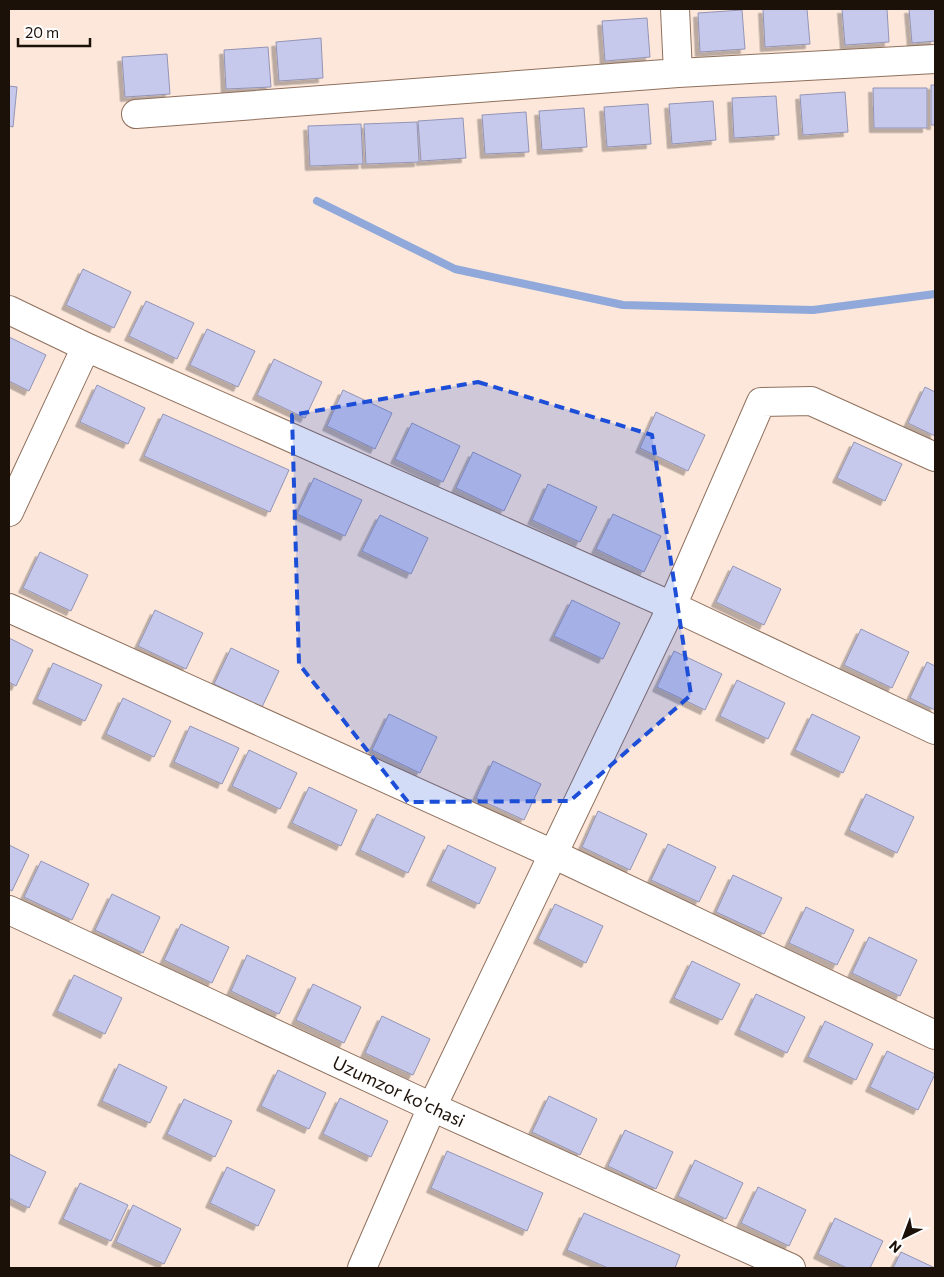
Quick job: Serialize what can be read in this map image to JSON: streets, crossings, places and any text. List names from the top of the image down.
{
  "streets": {
    "street": ["Uzumzor ko'chasi"]
  },
  "scale_bar": "20 m",
  "north": "bottom left"
}
